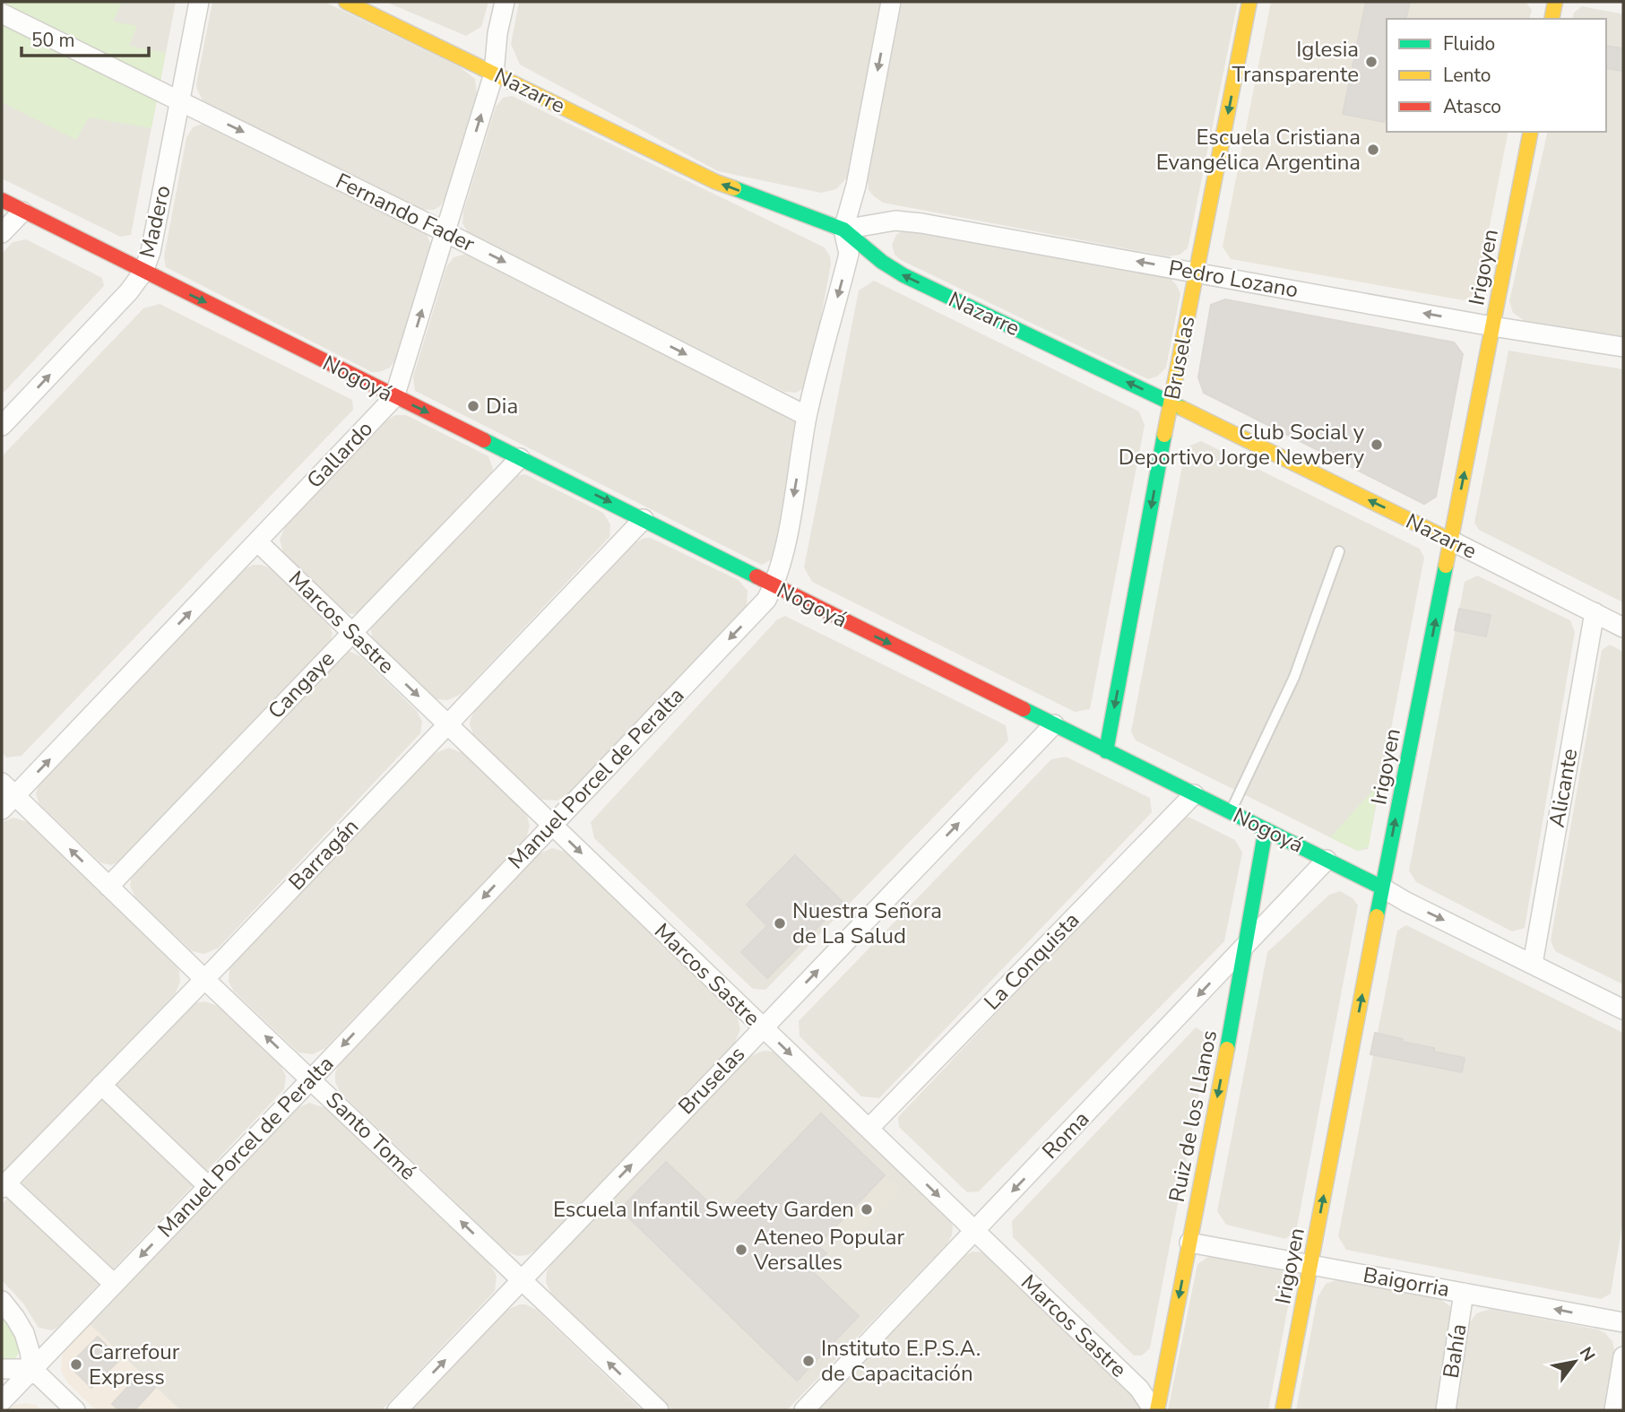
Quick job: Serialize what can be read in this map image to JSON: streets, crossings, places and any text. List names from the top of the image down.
{
  "streets": {
    "street": [
      "Nazarre",
      "Fernando Fader",
      "Madero",
      "Irigoyen",
      "Pedro Lozano",
      "Bruselas",
      "Nogoyá",
      "Gallardo",
      "Marcos Sastre",
      "Cangaye",
      "Manuel Porcel de Peralta",
      "Alicante",
      "Barragán",
      "La Conquista",
      "Ruiz de los Llanos",
      "Roma",
      "Santo Tomé",
      "Baigorria",
      "Bahía"
    ]
  },
  "crossings": [
    ["Nazarre", "Irigoyen"],
    ["Nazarre", "Pedro Lozano"],
    ["Nazarre", "Bruselas"],
    ["Nazarre", "Gallardo"],
    ["Nazarre", "Manuel Porcel de Peralta"],
    ["Nazarre", "Alicante"],
    ["Fernando Fader", "Madero"],
    ["Fernando Fader", "Gallardo"],
    ["Fernando Fader", "Manuel Porcel de Peralta"],
    ["Madero", "Nogoyá"],
    ["Irigoyen", "Pedro Lozano"],
    ["Irigoyen", "Nogoyá"],
    ["Irigoyen", "Baigorria"],
    ["Pedro Lozano", "Bruselas"],
    ["Pedro Lozano", "Manuel Porcel de Peralta"],
    ["Bruselas", "Nogoyá"],
    ["Bruselas", "Marcos Sastre"],
    ["Bruselas", "Santo Tomé"],
    ["Nogoyá", "Gallardo"],
    ["Nogoyá", "Cangaye"],
    ["Nogoyá", "Manuel Porcel de Peralta"],
    ["Nogoyá", "Alicante"],
    ["Nogoyá", "Barragán"],
    ["Nogoyá", "La Conquista"],
    ["Nogoyá", "Ruiz de los Llanos"],
    ["Nogoyá", "Roma"],
    ["Gallardo", "Marcos Sastre"],
    ["Gallardo", "Santo Tomé"],
    ["Marcos Sastre", "Cangaye"],
    ["Marcos Sastre", "Manuel Porcel de Peralta"],
    ["Marcos Sastre", "Barragán"],
    ["Marcos Sastre", "La Conquista"],
    ["Marcos Sastre", "Ruiz de los Llanos"],
    ["Marcos Sastre", "Roma"],
    ["Cangaye", "Santo Tomé"],
    ["Manuel Porcel de Peralta", "Santo Tomé"],
    ["Barragán", "Santo Tomé"],
    ["Ruiz de los Llanos", "Roma"],
    ["Ruiz de los Llanos", "Baigorria"],
    ["Baigorria", "Bahía"]
  ],
  "one_way": [
    "Nazarre",
    "Fernando Fader",
    "Madero",
    "Irigoyen",
    "Pedro Lozano",
    "Nogoyá",
    "Gallardo",
    "Marcos Sastre",
    "Manuel Porcel de Peralta",
    "Ruiz de los Llanos",
    "Roma",
    "Santo Tomé",
    "Baigorria"
  ],
  "places": [
    "Iglesia Transparente",
    "Escuela Cristiana Evangélica Argentina",
    "Dia",
    "Club Social y Deportivo Jorge Newbery",
    "Nuestra Señora de La Salud",
    "Escuela Infantil Sweety Garden",
    "Ateneo Popular Versalles",
    "Instituto E.P.S.A. de Capacitación",
    "Carrefour Express"
  ],
  "legend": ["Fluido", "Lento", "Atasco"],
  "scale_bar": "50 m",
  "north": "top right"
}
